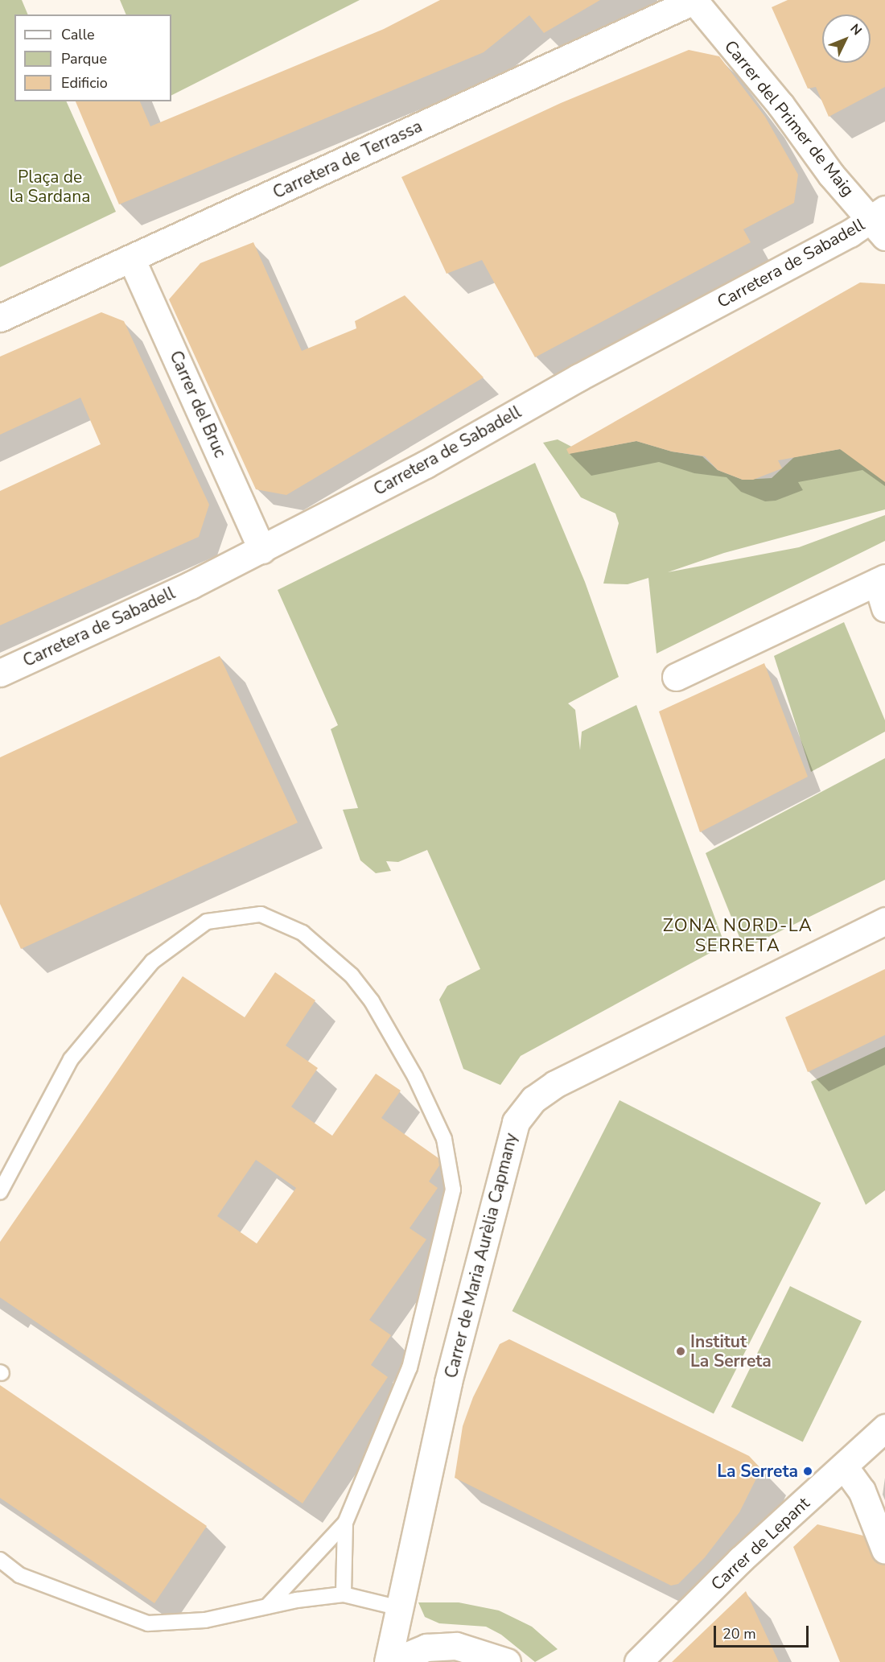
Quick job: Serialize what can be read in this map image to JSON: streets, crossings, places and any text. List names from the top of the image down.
{
  "streets": {
    "street": [
      "Carrer del Primer de Maig",
      "Carretera de Terrassa",
      "Carretera de Sabadell",
      "Carrer del Bruc",
      "Carrer de Maria Aurèlia Capmany",
      "Carrer de Lepant"
    ]
  },
  "crossings": [
    ["Carrer del Primer de Maig", "Carretera de Terrassa"],
    ["Carrer del Primer de Maig", "Carretera de Sabadell"],
    ["Carretera de Terrassa", "Carrer del Bruc"],
    ["Carretera de Sabadell", "Carrer del Bruc"]
  ],
  "districts": ["ZONA NORD-LA SERRETA"],
  "parks": ["Plaça de la Sardana"],
  "places": ["Institut La Serreta", "La Serreta"],
  "legend": ["Calle", "Parque", "Edificio"],
  "scale_bar": "20 m",
  "north": "top right"
}
